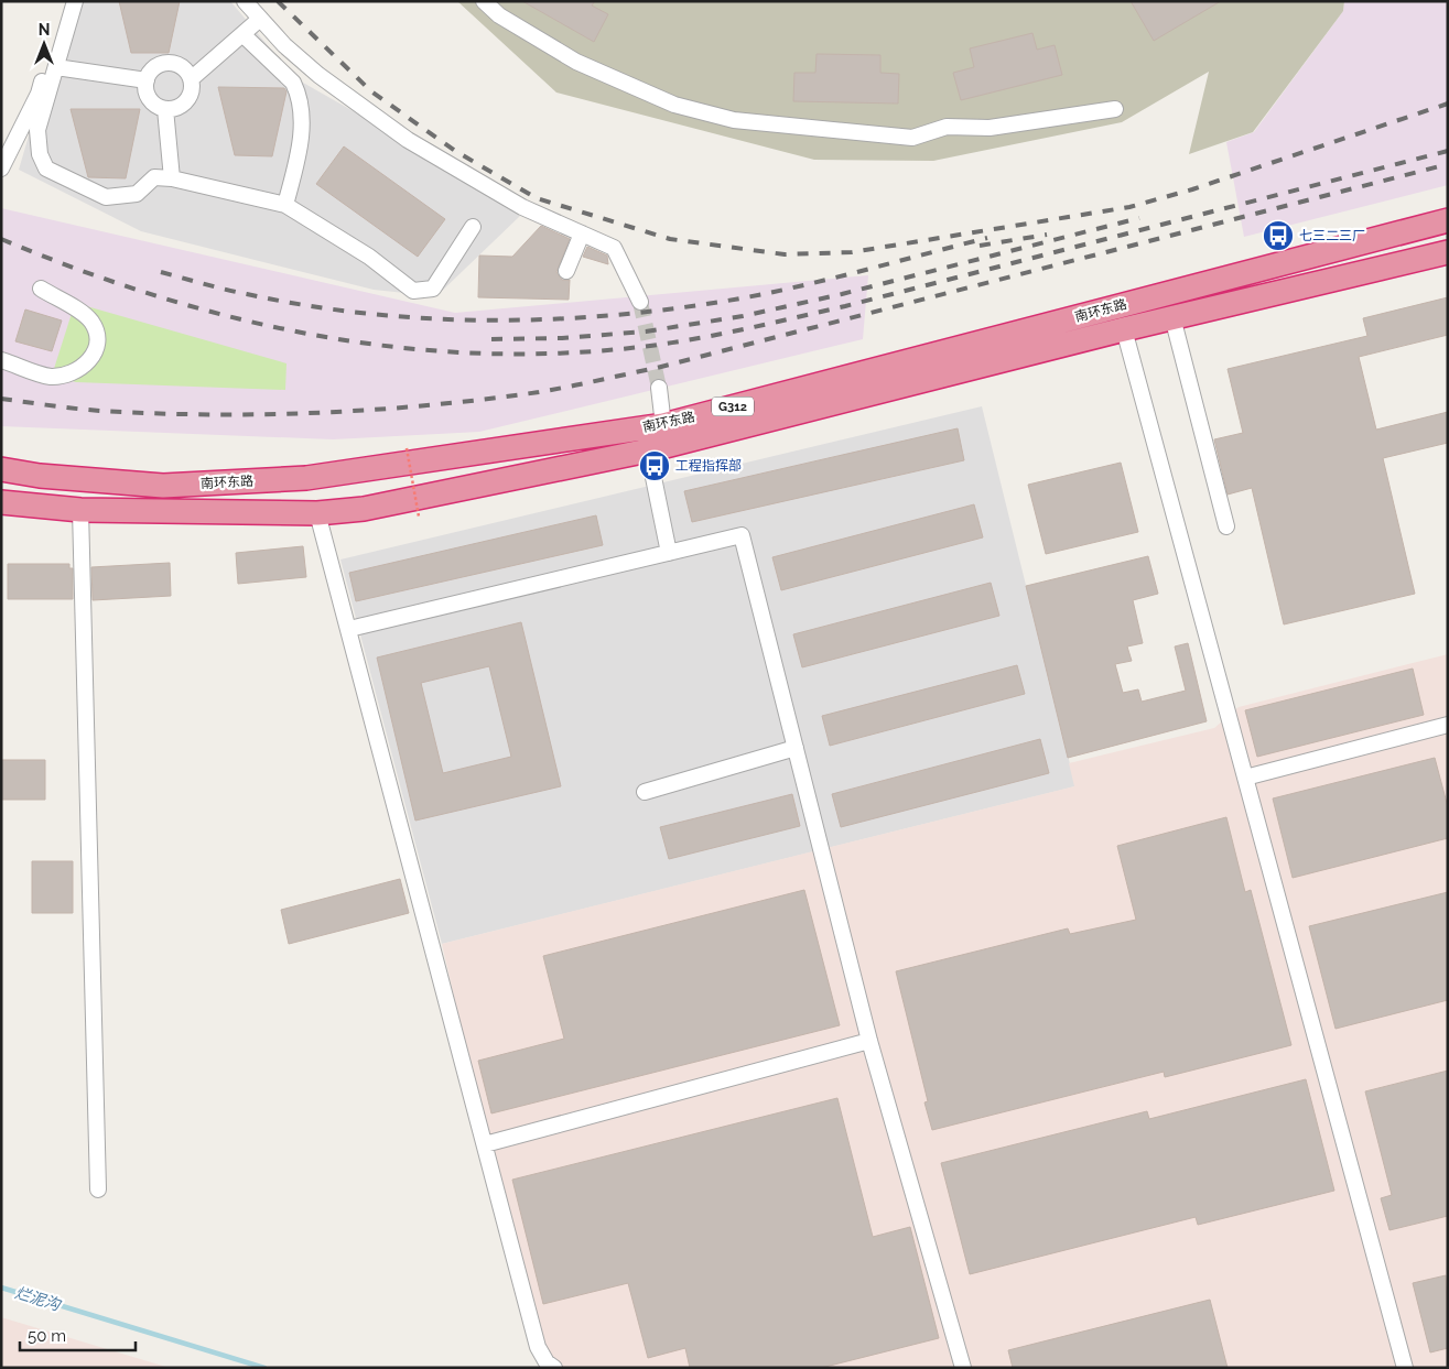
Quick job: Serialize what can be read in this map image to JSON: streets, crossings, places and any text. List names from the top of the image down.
{
  "streets": {
    "highway": ["南环东路", "G312"]
  },
  "water": ["烂泥沟"],
  "places": {
    "bus stop": ["七三二三厂", "工程指挥部"]
  },
  "scale_bar": "50 m",
  "north": "top"
}
